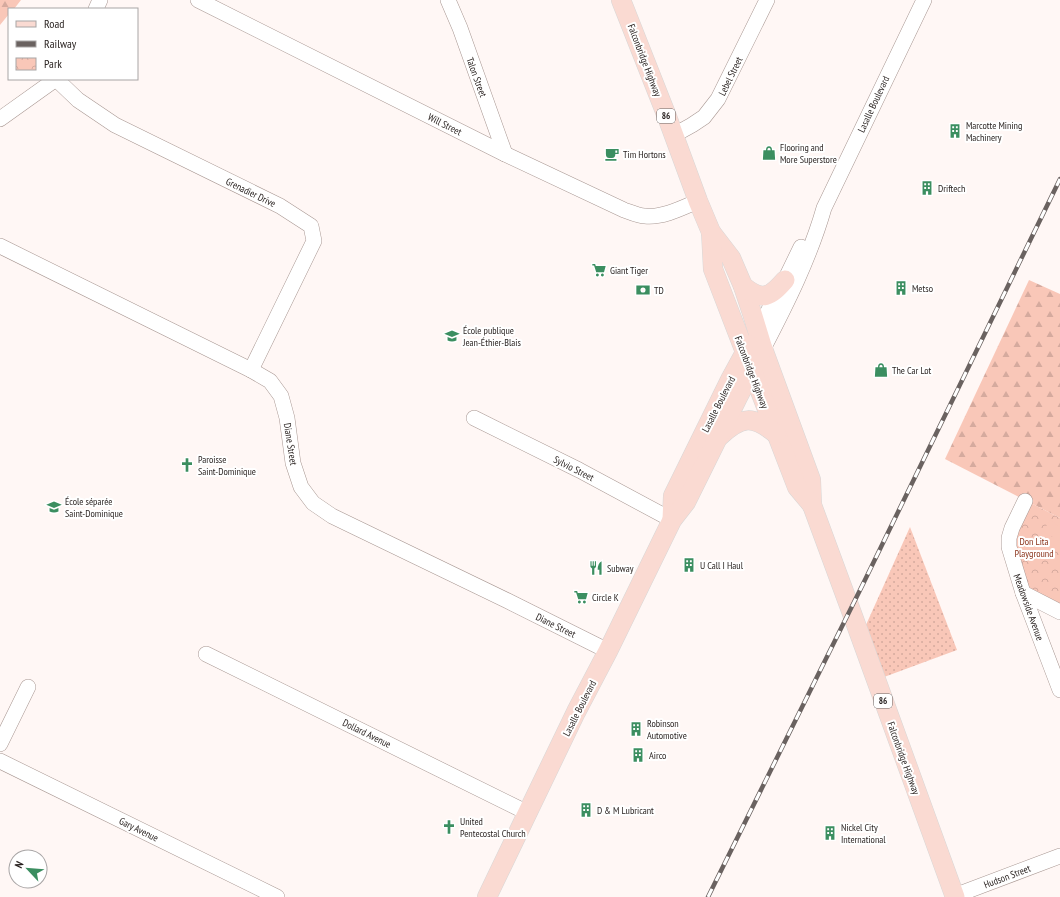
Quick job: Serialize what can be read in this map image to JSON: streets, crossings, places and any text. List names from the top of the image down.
{
  "streets": {
    "main road": ["Falconbridge Highway", "Lasalle Boulevard", "86"],
    "street": [
      "Lebel Street",
      "Talon Street",
      "Will Street",
      "Grenadier Drive",
      "Diane Street",
      "Sylvio Street",
      "Meadowside Avenue",
      "Dollard Avenue",
      "Gary Avenue",
      "Hudson Street"
    ]
  },
  "crossings": [
    ["Falconbridge Highway", "Lebel Street"],
    ["Falconbridge Highway", "Lasalle Boulevard"],
    ["Falconbridge Highway", "Will Street"],
    ["Falconbridge Highway", "Hudson Street"],
    ["Talon Street", "Will Street"],
    ["Lasalle Boulevard", "Diane Street"],
    ["Lasalle Boulevard", "Sylvio Street"],
    ["Lasalle Boulevard", "Dollard Avenue"],
    ["Grenadier Drive", "Diane Street"]
  ],
  "parks": ["Don Lita Playground"],
  "places": {
    "building": [
      "Marcotte Mining Machinery",
      "Driftech",
      "Metso",
      "U Call I Haul",
      "Robinson Automotive",
      "Airco",
      "D & M Lubricant",
      "Nickel City International"
    ],
    "shop": ["Flooring and More Superstore", "The Car Lot"],
    "cafe": ["Tim Hortons"],
    "supermarket": ["Giant Tiger", "Circle K"],
    "bank": ["TD"],
    "school or university": ["École publique Jean-Éthier-Blais", "École séparée Saint-Dominique"],
    "church": ["Paroisse Saint-Dominique", "United Pentecostal Church"],
    "restaurant": ["Subway"]
  },
  "legend": ["Road", "Railway", "Park"],
  "north": "top left"
}
